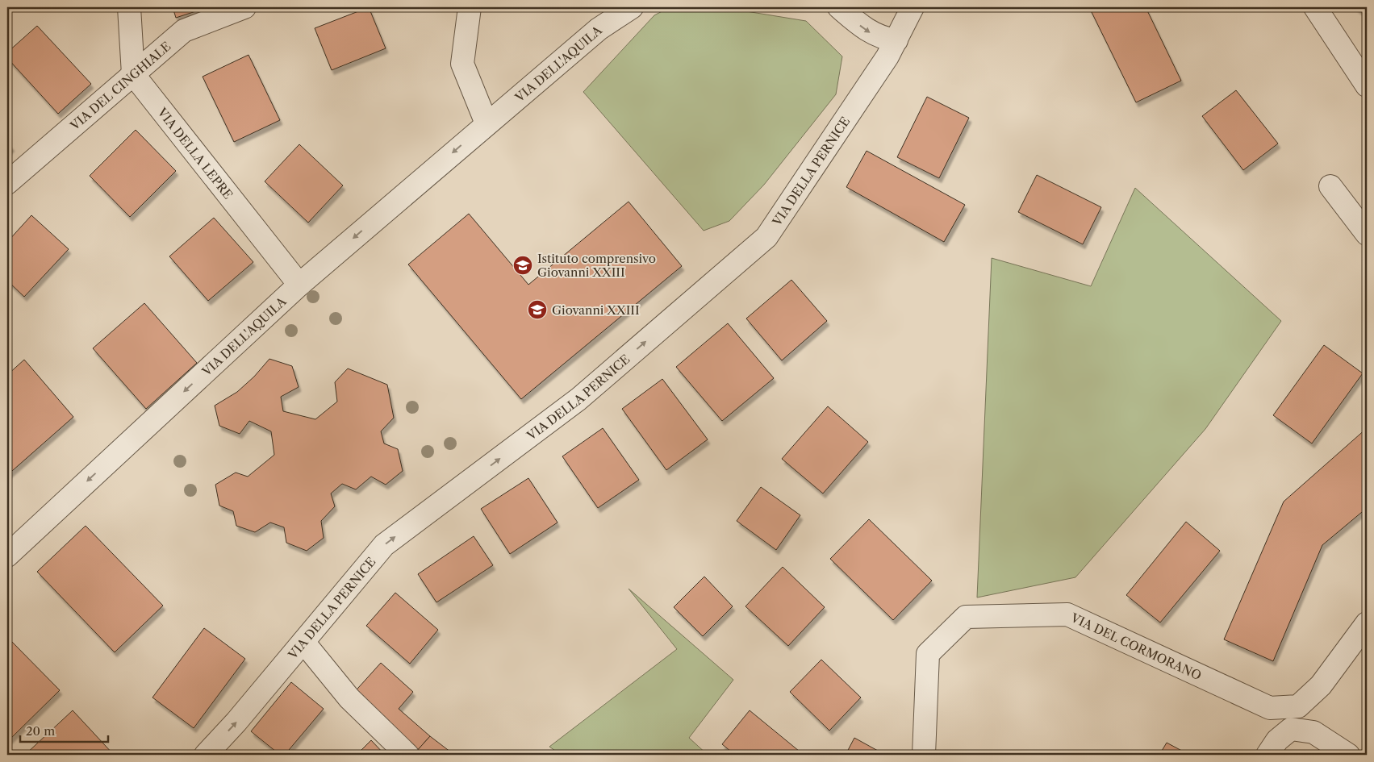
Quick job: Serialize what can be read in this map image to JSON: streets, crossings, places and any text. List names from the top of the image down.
{
  "streets": {
    "street": [
      "VIA DELL'AQUILA",
      "VIA DEL CINGHIALE",
      "VIA DELLA LEPRE",
      "VIA DELLA PERNICE",
      "VIA DEL CORMORANO"
    ]
  },
  "crossings": [
    ["VIA DELL'AQUILA", "VIA DELLA LEPRE"],
    ["VIA DEL CINGHIALE", "VIA DELLA LEPRE"]
  ],
  "one_way": ["VIA DELL'AQUILA", "VIA DELLA PERNICE"],
  "places": {
    "school or university": ["Istituto comprensivo Giovanni XXIII", "Giovanni XXIII"]
  },
  "scale_bar": "20 m"
}
